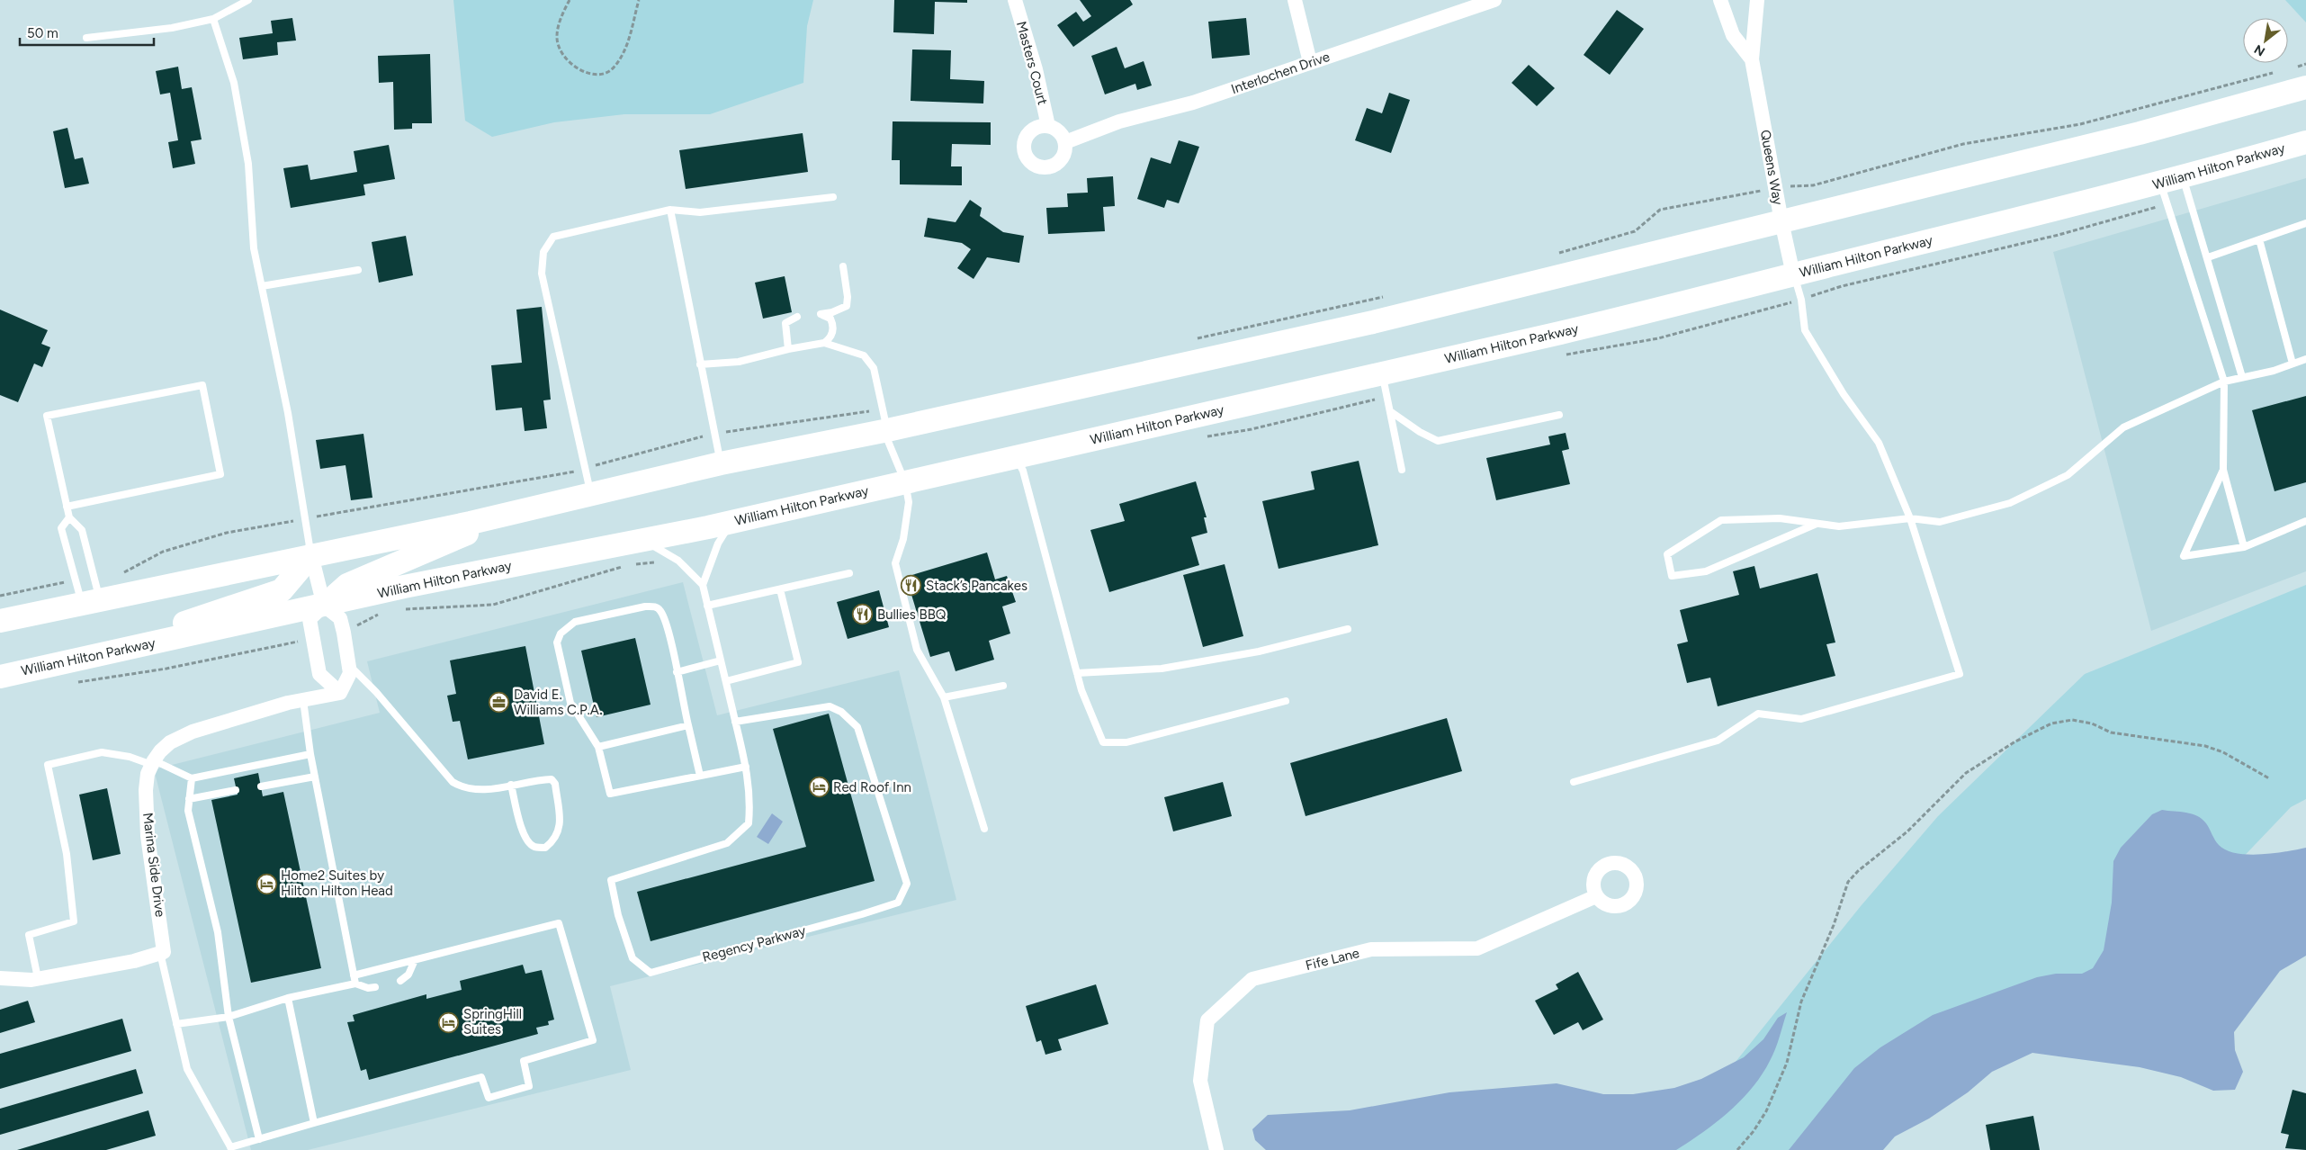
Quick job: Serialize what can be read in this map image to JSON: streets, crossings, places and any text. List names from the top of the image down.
{
  "streets": {
    "highway": ["William Hilton Parkway"],
    "street": [
      "Masters Court",
      "Interlochen Drive",
      "Queens Way",
      "Marina Side Drive",
      "Fife Lane"
    ],
    "lane": ["Regency Parkway"]
  },
  "crossings": [
    ["Masters Court", "Interlochen Drive"],
    ["William Hilton Parkway", "Queens Way"]
  ],
  "places": {
    "restaurant": ["Stack’s Pancakes", "Bullies BBQ"],
    "office": ["David E. Williams C.P.A."],
    "hotel": ["Red Roof Inn", "Home2 Suites by Hilton Hilton Head", "SpringHill Suites"]
  },
  "scale_bar": "50 m",
  "north": "bottom left"
}
